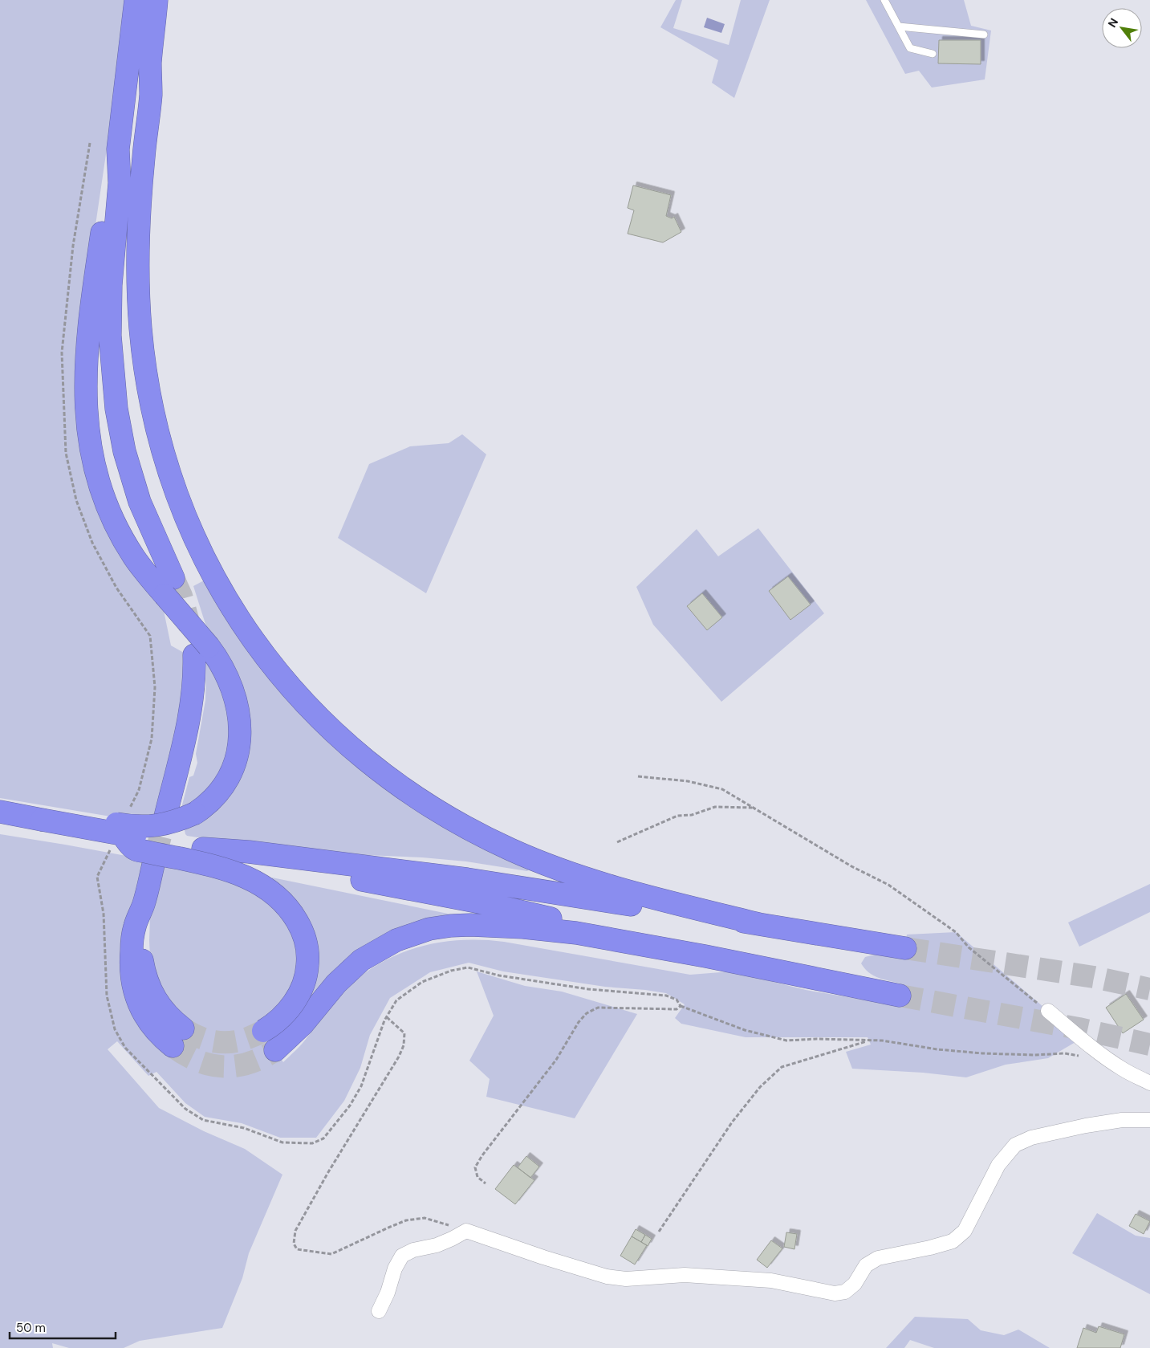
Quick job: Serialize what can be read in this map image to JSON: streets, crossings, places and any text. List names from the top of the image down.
{
  "scale_bar": "50 m",
  "north": "top left"
}
